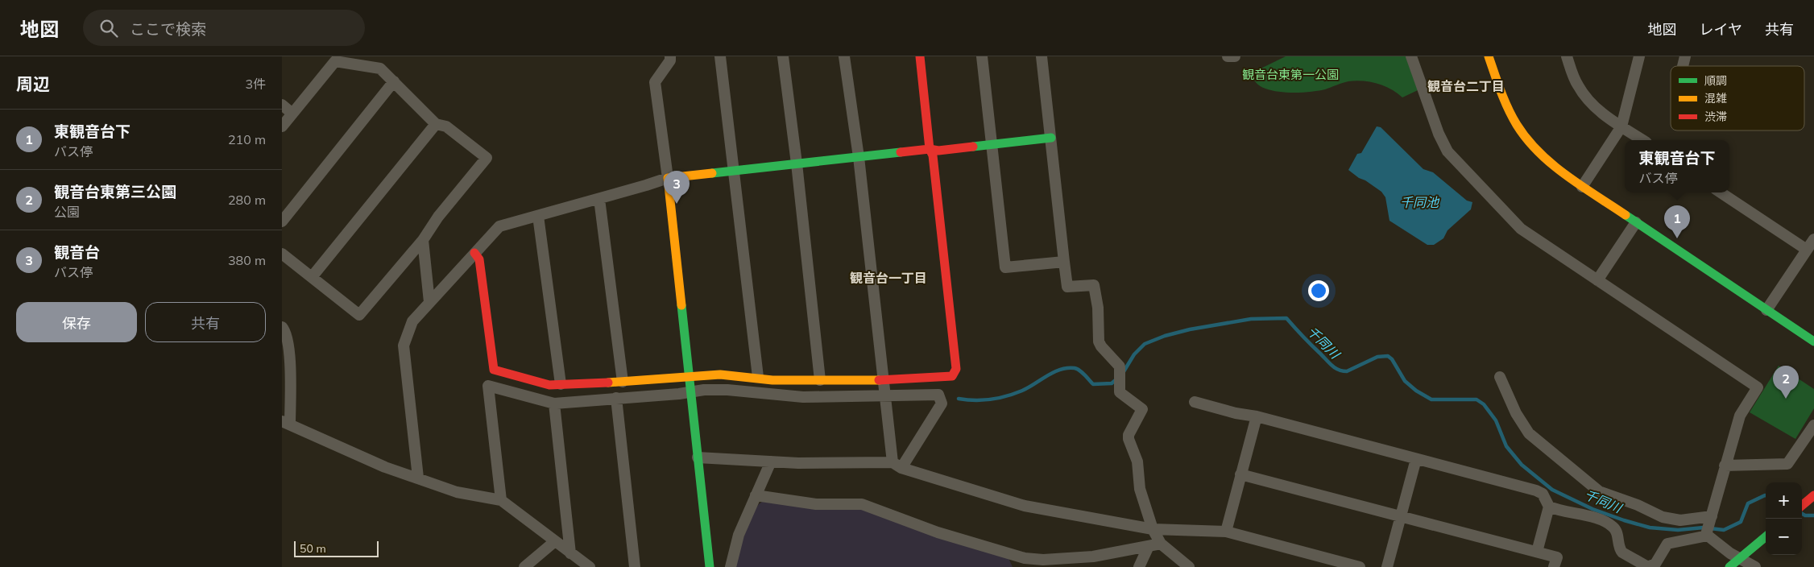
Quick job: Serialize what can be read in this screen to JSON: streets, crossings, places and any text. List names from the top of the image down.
{
  "districts": ["観音台二丁目", "観音台一丁目"],
  "water": ["千同池", "千同川"],
  "parks": ["観音台東第一公園"],
  "legend": ["順調", "混雑", "渋滞"],
  "scale_bar": "50 m",
  "page": {
    "header": "地図",
    "search": "ここで検索",
    "nav": ["地図", "レイヤ", "共有"],
    "heading": ["周辺", "3件"],
    "list": [
      {
        "mark": "1",
        "name": "東観音台下",
        "note": "バス停",
        "value": "210 m"
      },
      {
        "mark": "2",
        "name": "観音台東第三公園",
        "note": "公園",
        "value": "280 m"
      },
      {
        "mark": "3",
        "name": "観音台",
        "note": "バス停",
        "value": "380 m"
      }
    ],
    "popup": ["東観音台下", "バス停"],
    "pins": ["3", "1", "2"],
    "buttons": ["保存", "共有"],
    "map_buttons": ["+", "−"],
    "scale": "50 m"
  }
}
